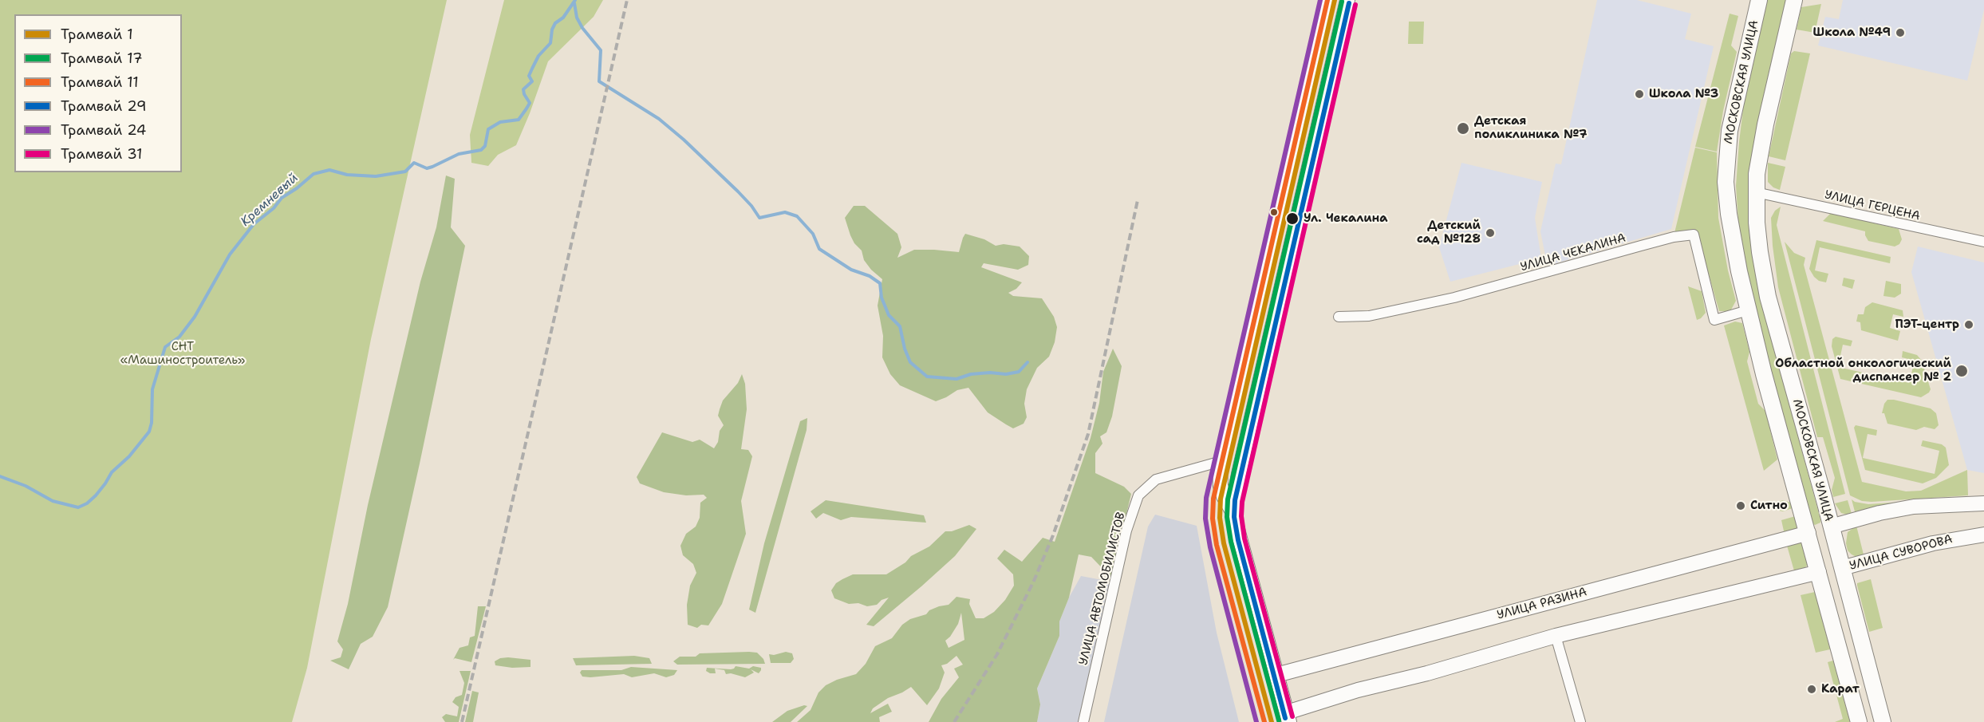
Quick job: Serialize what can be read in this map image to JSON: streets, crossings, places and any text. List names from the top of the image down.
{
  "streets": {
    "main road": ["МОСКОВСКАЯ УЛИЦА", "УЛИЦА СУВОРОВА", "УЛИЦА РАЗИНА"],
    "street": ["УЛИЦА ГЕРЦЕНА", "УЛИЦА ЧЕКАЛИНА", "УЛИЦА АВТОМОБИЛИСТОВ"]
  },
  "crossings": [
    ["МОСКОВСКАЯ УЛИЦА", "УЛИЦА ГЕРЦЕНА"],
    ["МОСКОВСКАЯ УЛИЦА", "УЛИЦА ЧЕКАЛИНА"],
    ["МОСКОВСКАЯ УЛИЦА", "УЛИЦА СУВОРОВА"],
    ["МОСКОВСКАЯ УЛИЦА", "УЛИЦА РАЗИНА"]
  ],
  "water": ["Кремневый"],
  "parks": ["СНТ «Машиностроитель»"],
  "places": [
    "Школа №49",
    "Школа №3",
    "Детская поликлиника №7",
    "Ул. Чекалина",
    "Детский сад №128",
    "ПЭТ-центр",
    "Областной онкологический диспансер № 2",
    "Ситно",
    "Карат"
  ],
  "lines": [
    "tram line 1",
    "tram line 11",
    "tram line 24",
    "tram line 17",
    "tram line 29",
    "tram line 31"
  ],
  "legend": [
    "Трамвай 1",
    "Трамвай 17",
    "Трамвай 11",
    "Трамвай 29",
    "Трамвай 24",
    "Трамвай 31"
  ]
}
